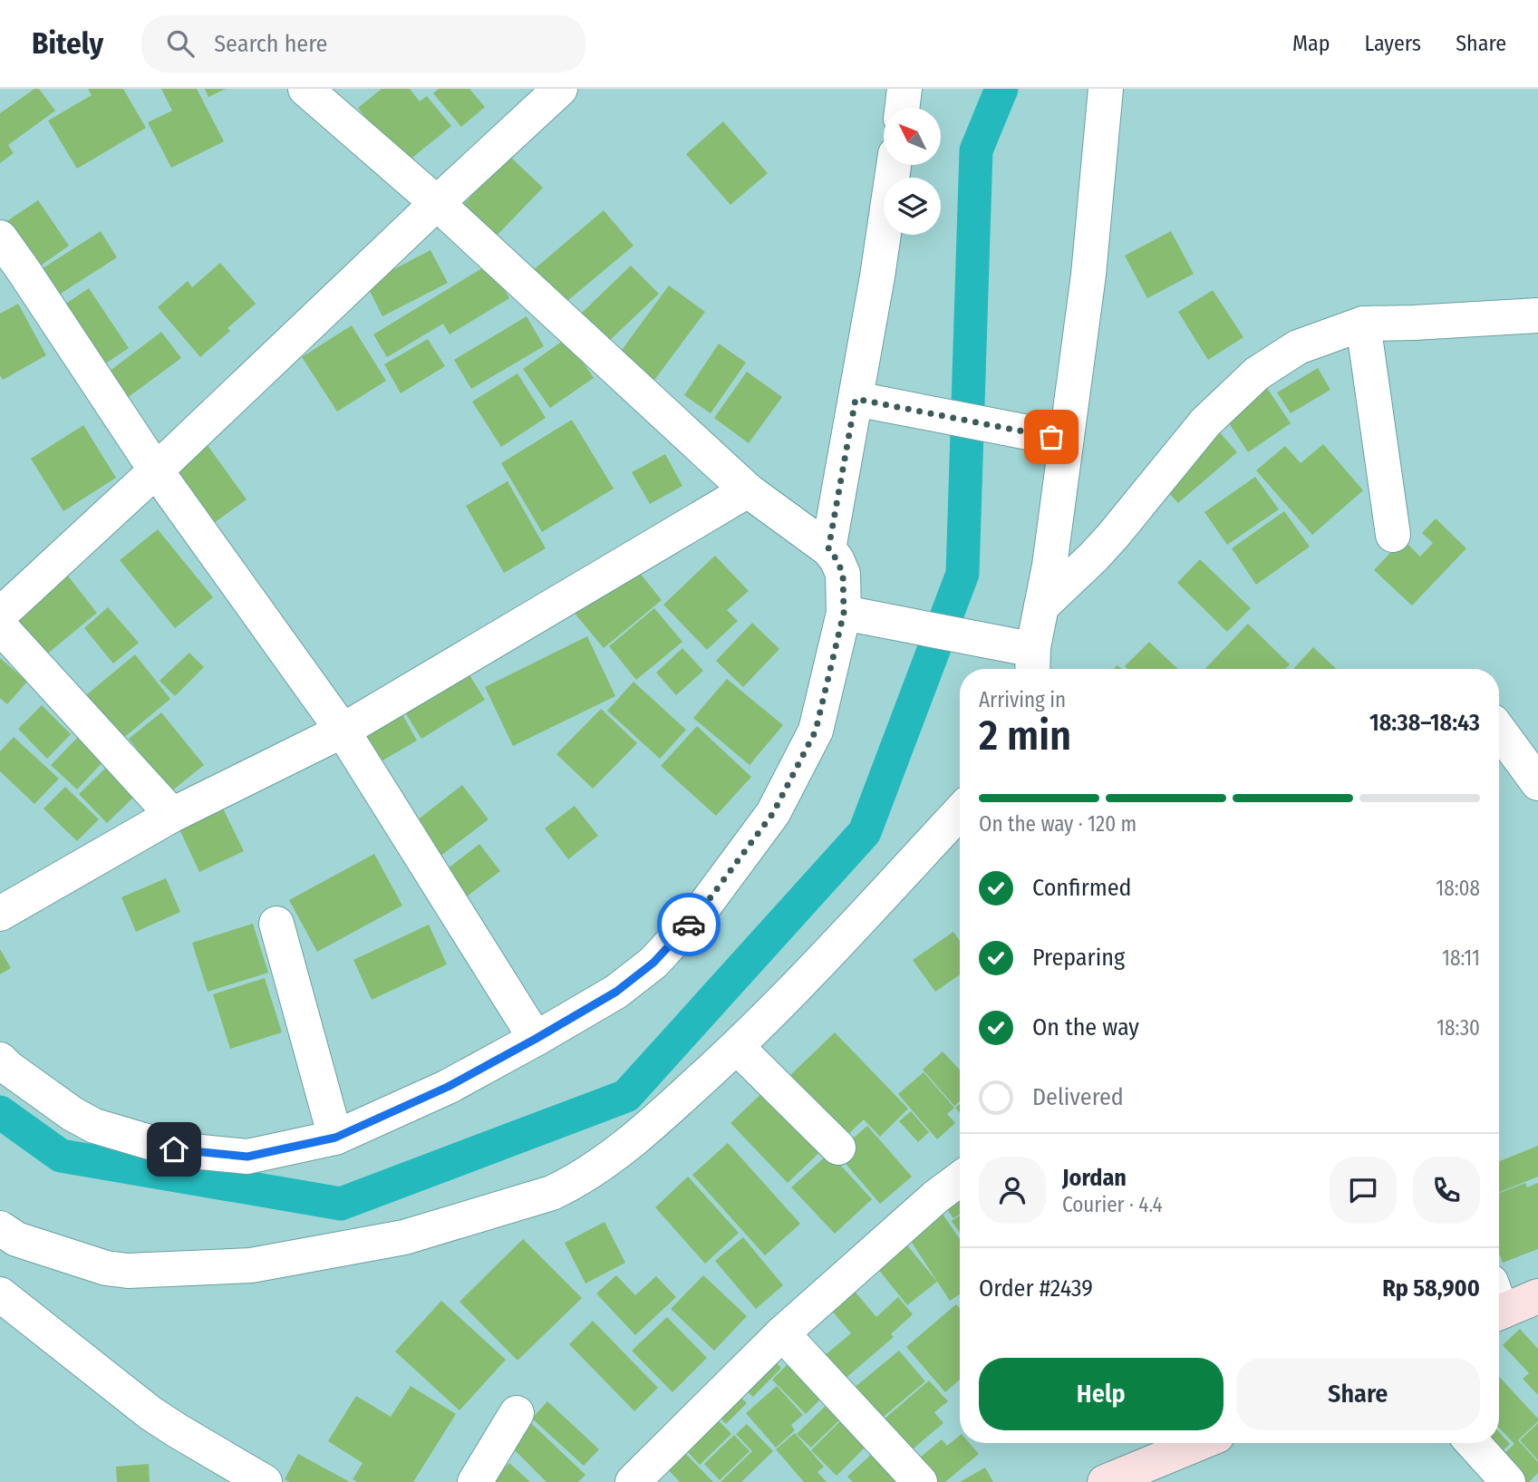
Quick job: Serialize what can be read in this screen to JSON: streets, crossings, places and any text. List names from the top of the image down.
{
  "north": "top left",
  "page": {
    "header": "Bitely",
    "search": "Search here",
    "nav": ["Map", "Layers", "Share"],
    "heading": ["2 min", "Arriving in", "18:38–18:43"],
    "panel": [
      "Jordan",
      "Courier · 4.4",
      "Order #2439",
      "Rp 58,900"
    ],
    "bar": "On the way · 120 m",
    "list": [
      ["Confirmed", "18:08"],
      ["Preparing", "18:11"],
      ["On the way", "18:30"],
      "Delivered"
    ],
    "buttons": ["Help", "Share"]
  }
}
